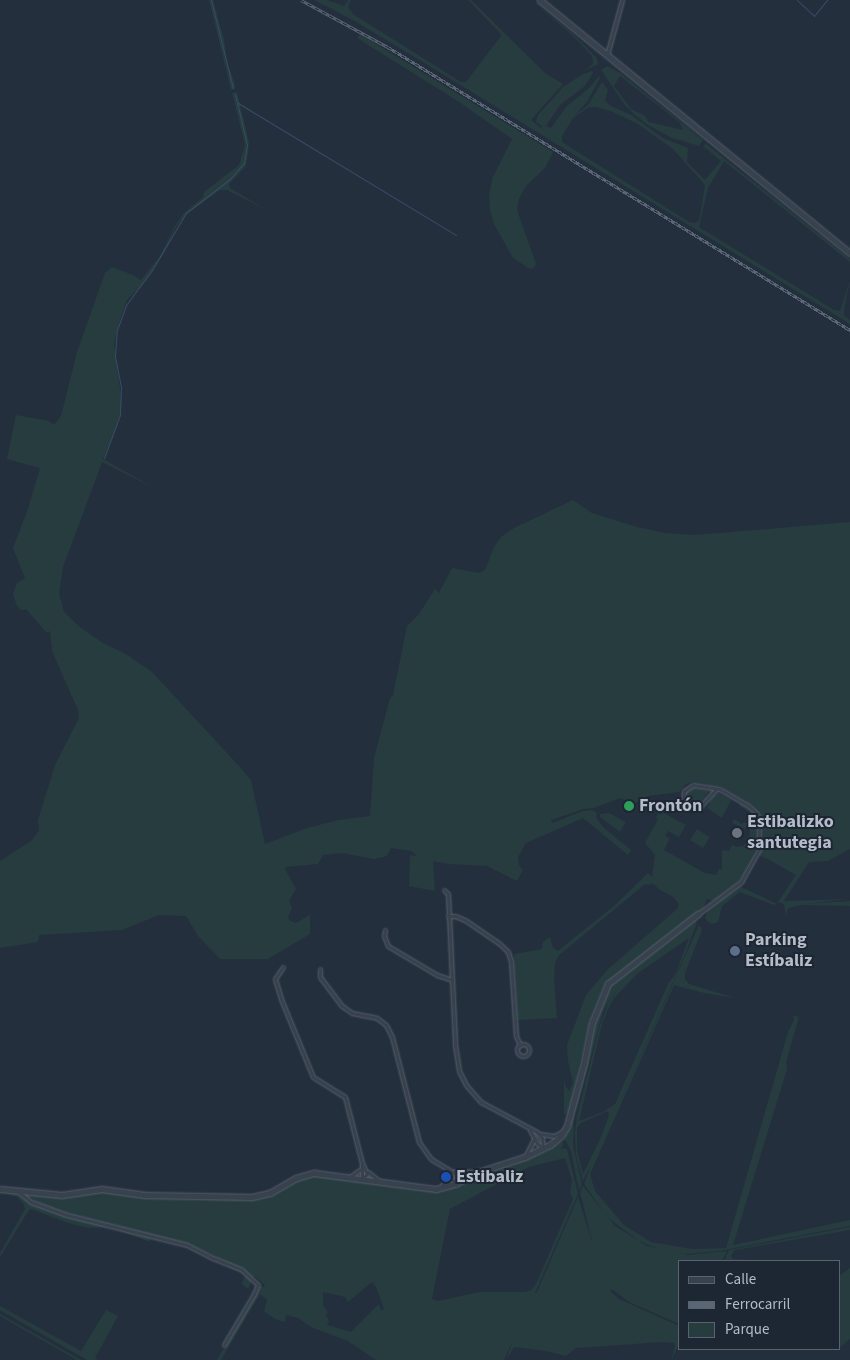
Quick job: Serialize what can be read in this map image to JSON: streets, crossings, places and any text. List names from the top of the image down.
{
  "places": [
    "Frontón",
    "Estibalizko santutegia",
    "Parking Estíbaliz",
    "Estibaliz"
  ],
  "legend": ["Calle", "Ferrocarril", "Parque"]
}
